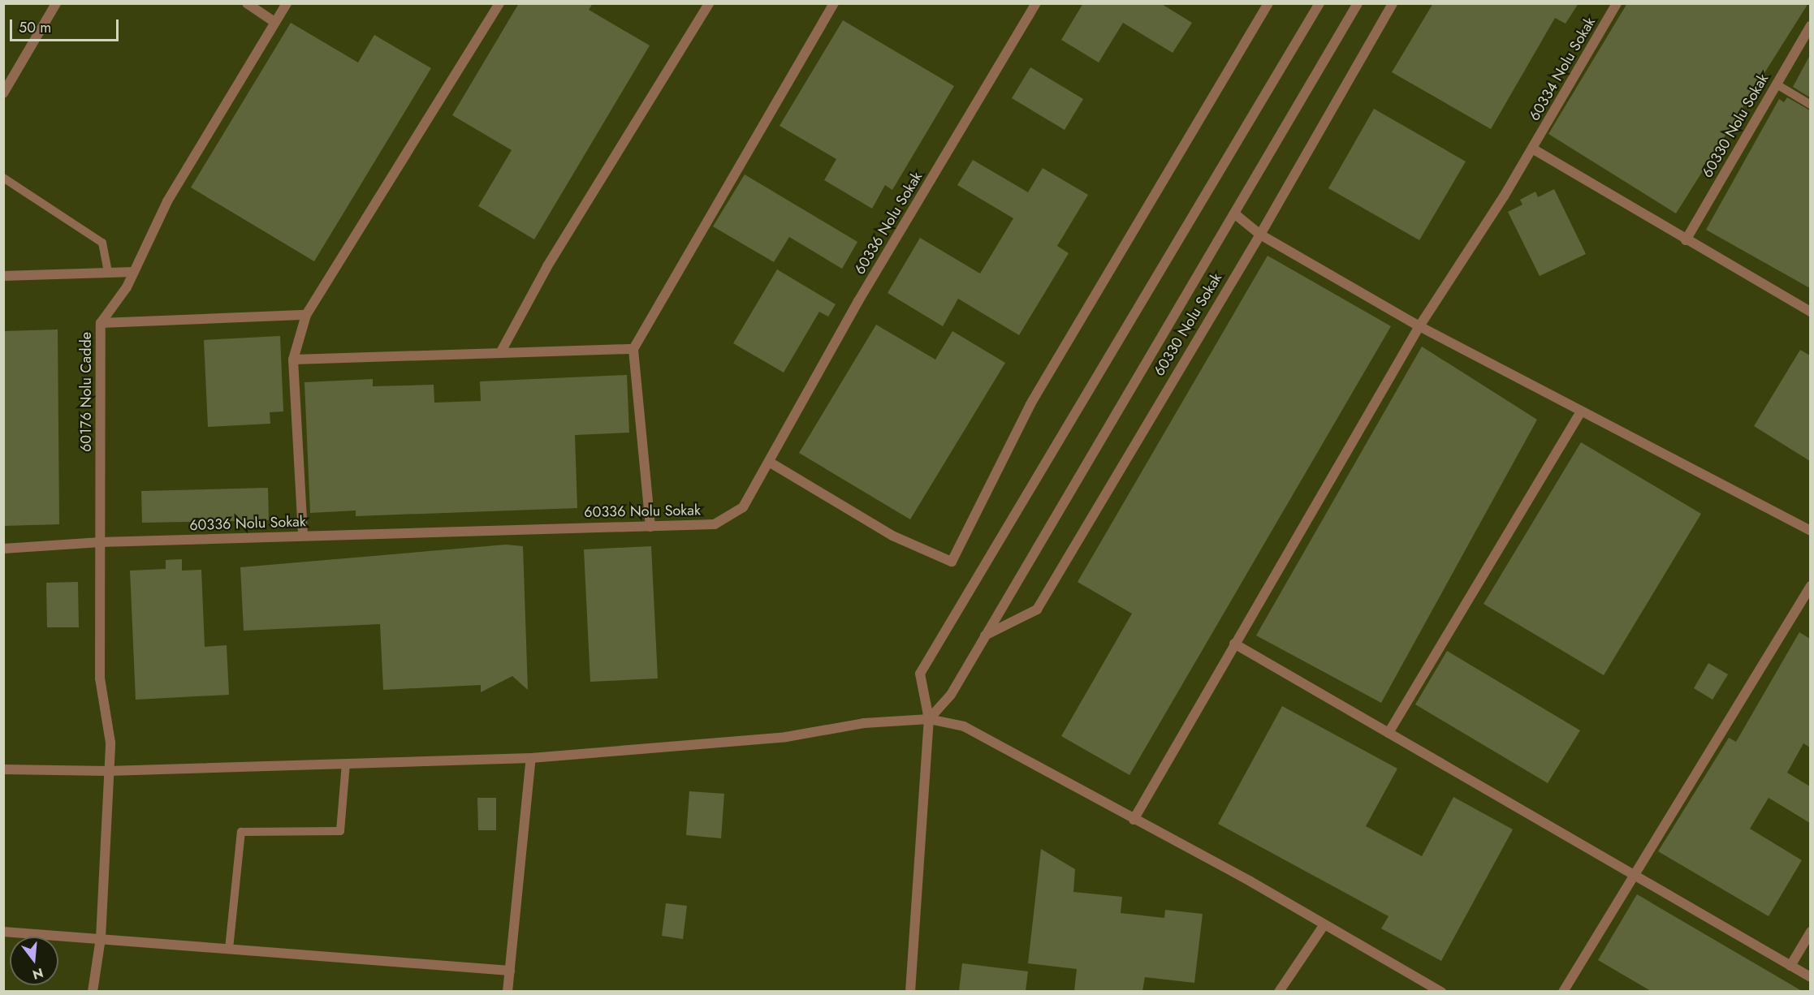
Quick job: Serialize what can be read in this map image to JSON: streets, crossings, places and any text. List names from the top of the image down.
{
  "streets": {
    "street": [
      "60334 Nolu Sokak",
      "60330 Nolu Sokak",
      "60336 Nolu Sokak",
      "60176 Nolu Cadde"
    ]
  },
  "crossings": [
    ["60336 Nolu Sokak", "60176 Nolu Cadde"]
  ],
  "scale_bar": "50 m",
  "north": "bottom"
}
